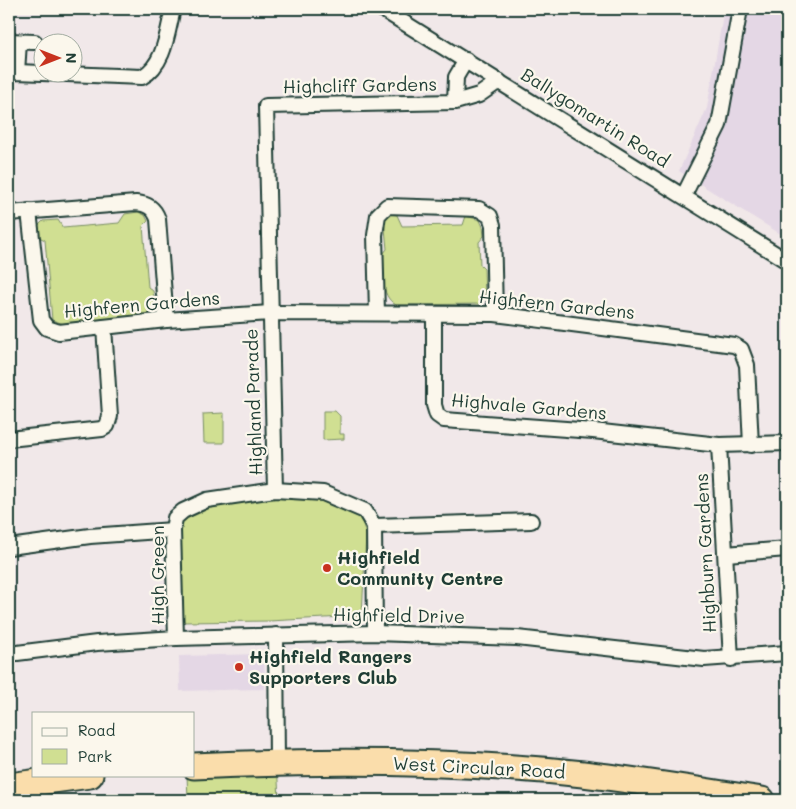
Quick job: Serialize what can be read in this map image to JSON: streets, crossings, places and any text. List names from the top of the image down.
{
  "streets": {
    "highway": ["West Circular Road"],
    "street": [
      "Highcliff Gardens",
      "Ballygomartin Road",
      "Highfern Gardens",
      "Highland Parade",
      "Highvale Gardens",
      "Highburn Gardens",
      "High Green",
      "Highfield Drive"
    ]
  },
  "crossings": [
    ["Highcliff Gardens", "Ballygomartin Road"],
    ["Highcliff Gardens", "Highfern Gardens"],
    ["Highcliff Gardens", "Highland Parade"],
    ["Highfern Gardens", "Highland Parade"],
    ["Highfern Gardens", "Highvale Gardens"],
    ["Highland Parade", "High Green"],
    ["Highvale Gardens", "Highburn Gardens"],
    ["Highburn Gardens", "Highfield Drive"],
    ["High Green", "Highfield Drive"]
  ],
  "places": ["Highfield Community Centre", "Highfield Rangers Supporters Club"],
  "legend": ["Road", "Park"],
  "north": "right"
}
